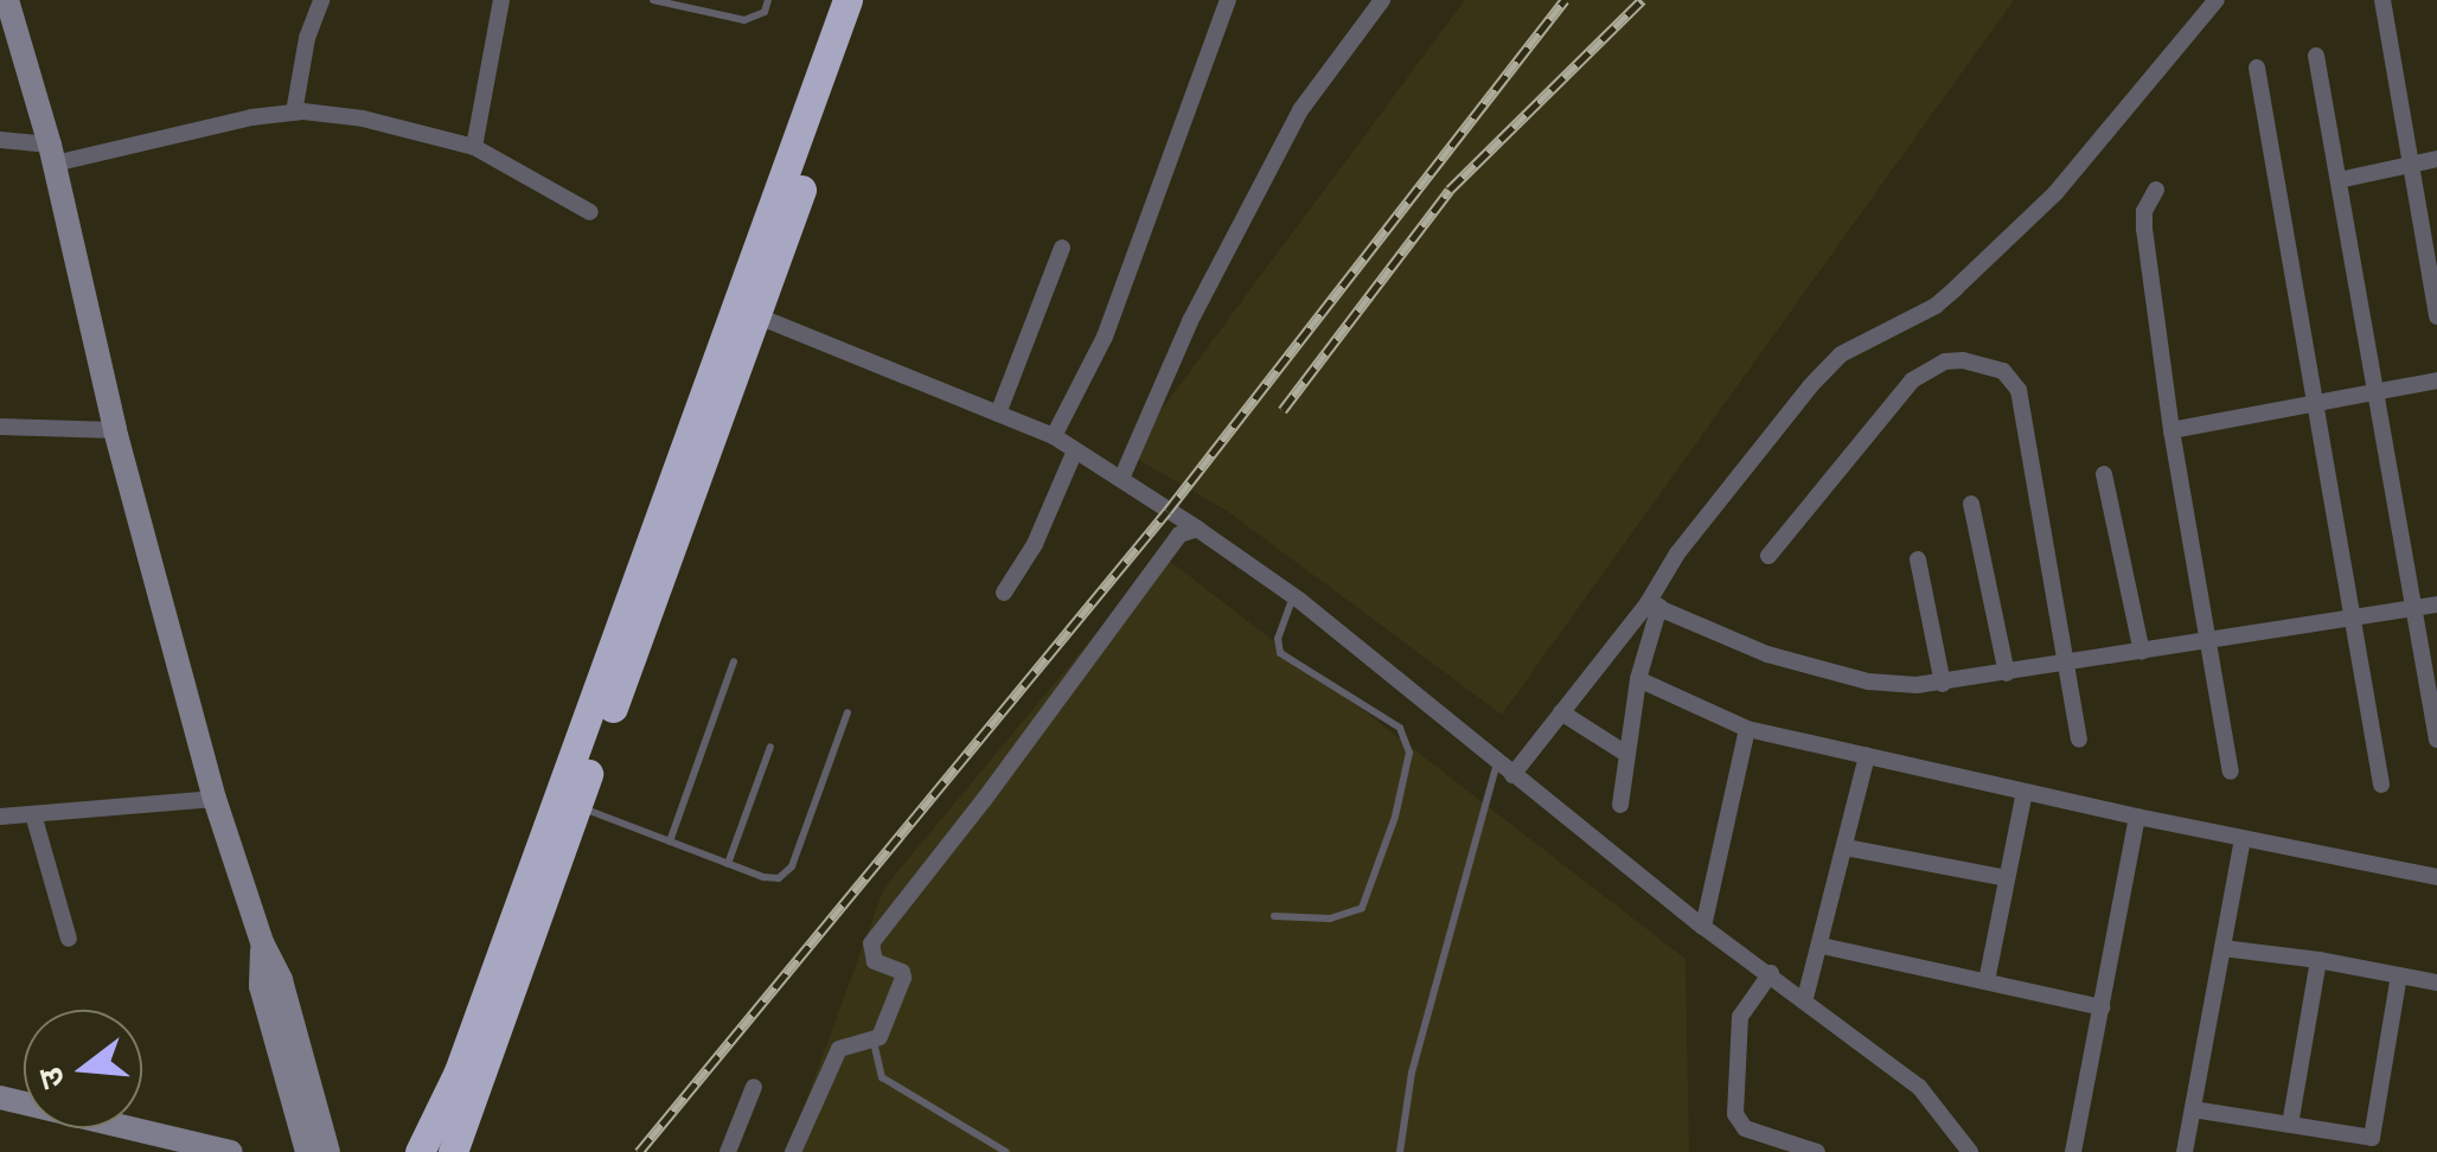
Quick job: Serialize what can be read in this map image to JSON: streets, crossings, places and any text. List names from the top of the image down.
{
  "north": "left"
}
